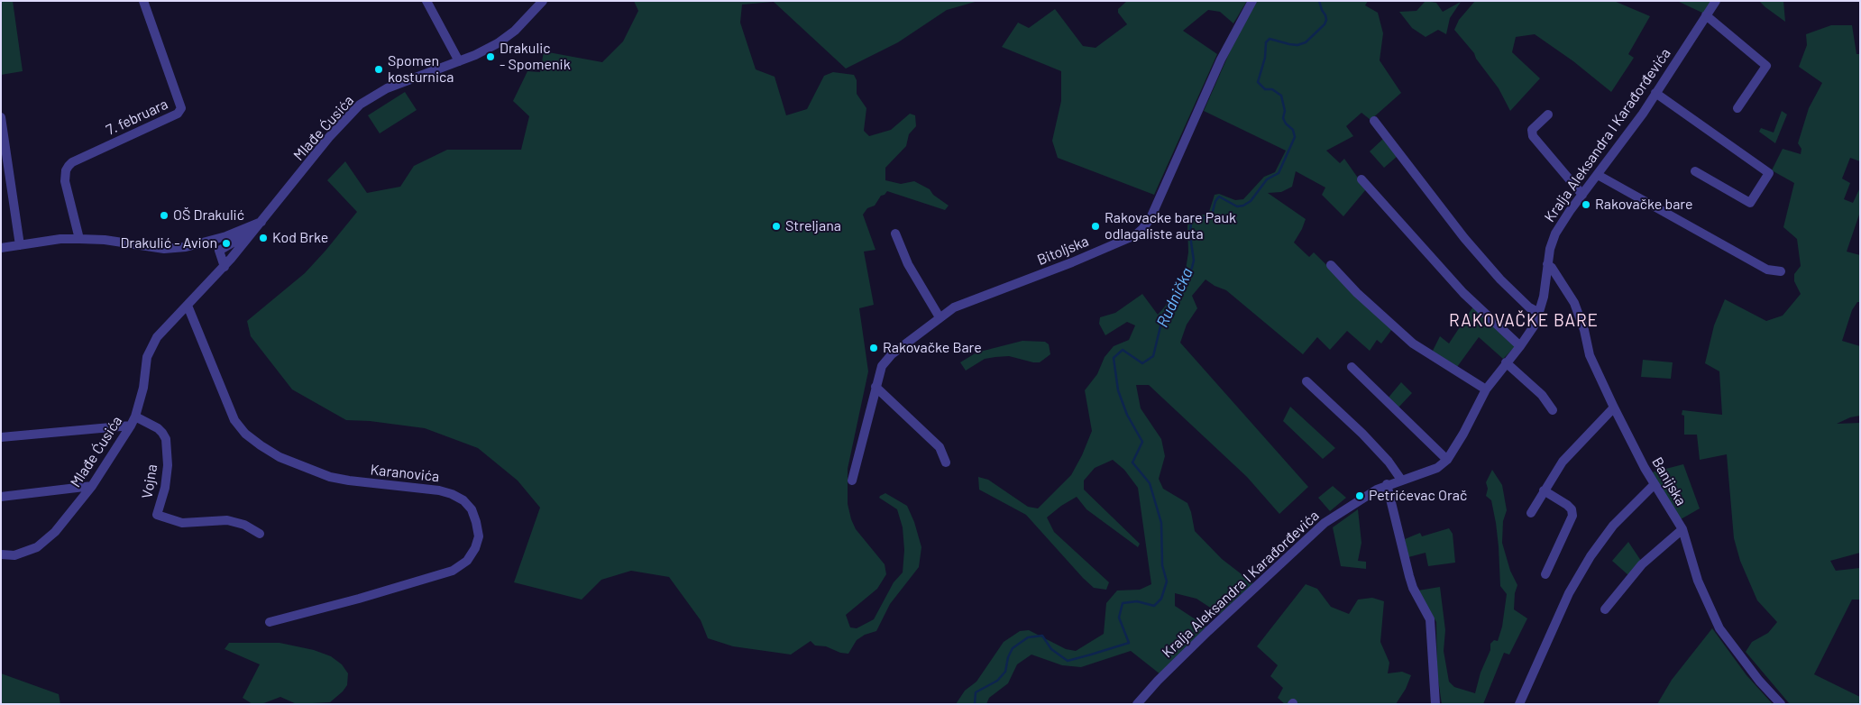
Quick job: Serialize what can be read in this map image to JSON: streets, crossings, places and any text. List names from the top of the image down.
{
  "streets": {
    "street": [
      "7. februara",
      "Mlađe Ćusića",
      "Kralja Aleksandra I Karađorđevića",
      "Bitoljska",
      "Karanovića",
      "Vojna",
      "Banijska"
    ]
  },
  "crossings": [
    ["Mlađe Ćusića", "Karanovića"],
    ["Mlađe Ćusića", "Vojna"],
    ["Kralja Aleksandra I Karađorđevića", "Banijska"]
  ],
  "districts": ["RAKOVAČKE BARE"],
  "water": ["Rudnička"],
  "places": [
    "Drakulic - Spomenik",
    "Spomen kosturnica",
    "Rakovačke bare",
    "OŠ Drakulić",
    "Streljana",
    "Rakovacke bare Pauk odlagaliste auta",
    "Kod Brke",
    "Drakulić - Avion",
    "Rakovačke Bare",
    "Petrićevac Orač"
  ]
}
